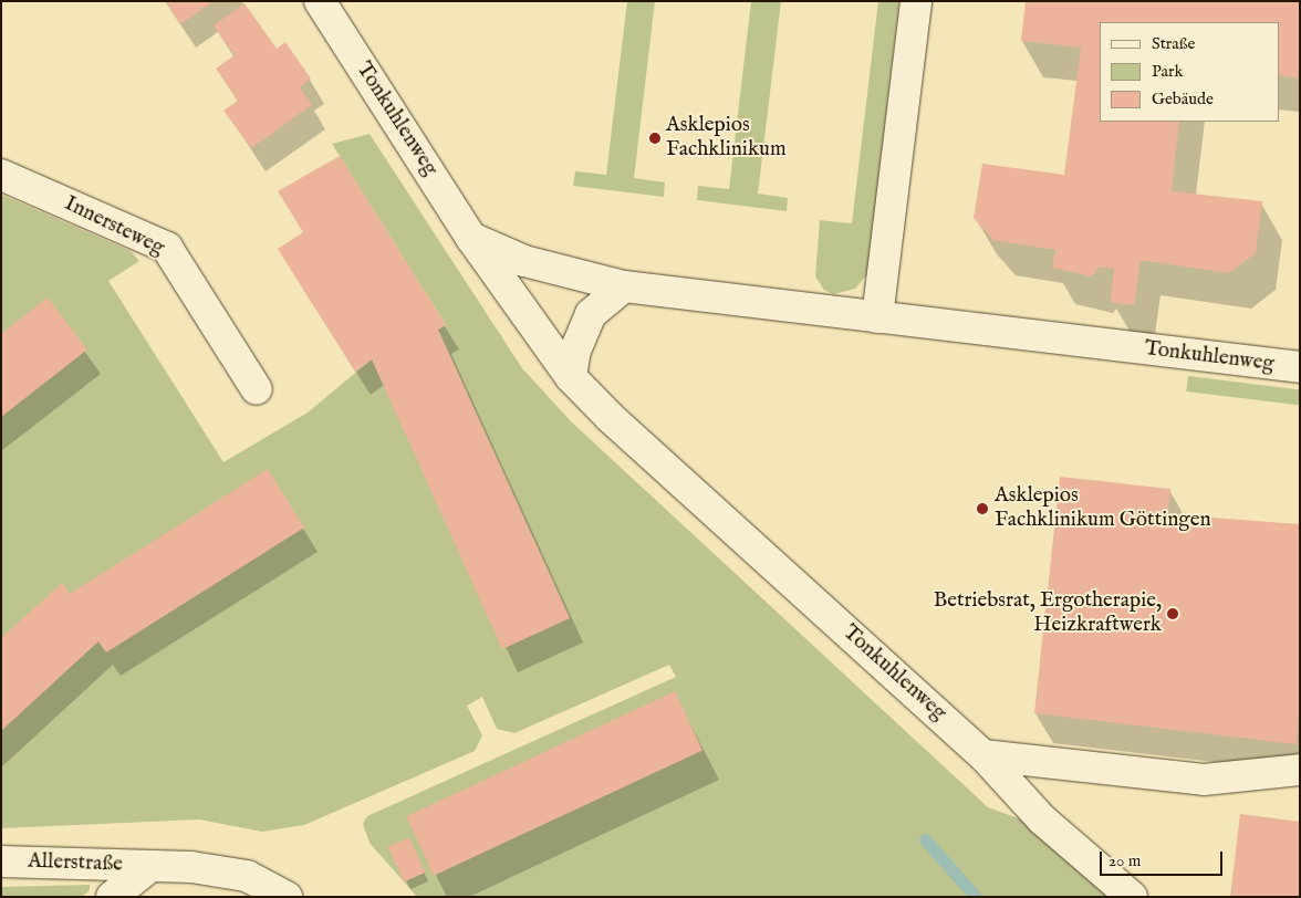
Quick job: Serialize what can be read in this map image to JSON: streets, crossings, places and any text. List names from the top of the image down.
{
  "streets": {
    "street": ["Tonkuhlenweg", "Innersteweg", "Allerstraße"]
  },
  "places": ["Asklepios Fachklinikum", "Asklepios Fachklinikum Göttingen", "Betriebsrat, Ergotherapie, Heizkraftwerk"],
  "legend": ["Straße", "Park", "Gebäude"],
  "scale_bar": "20 m"
}
